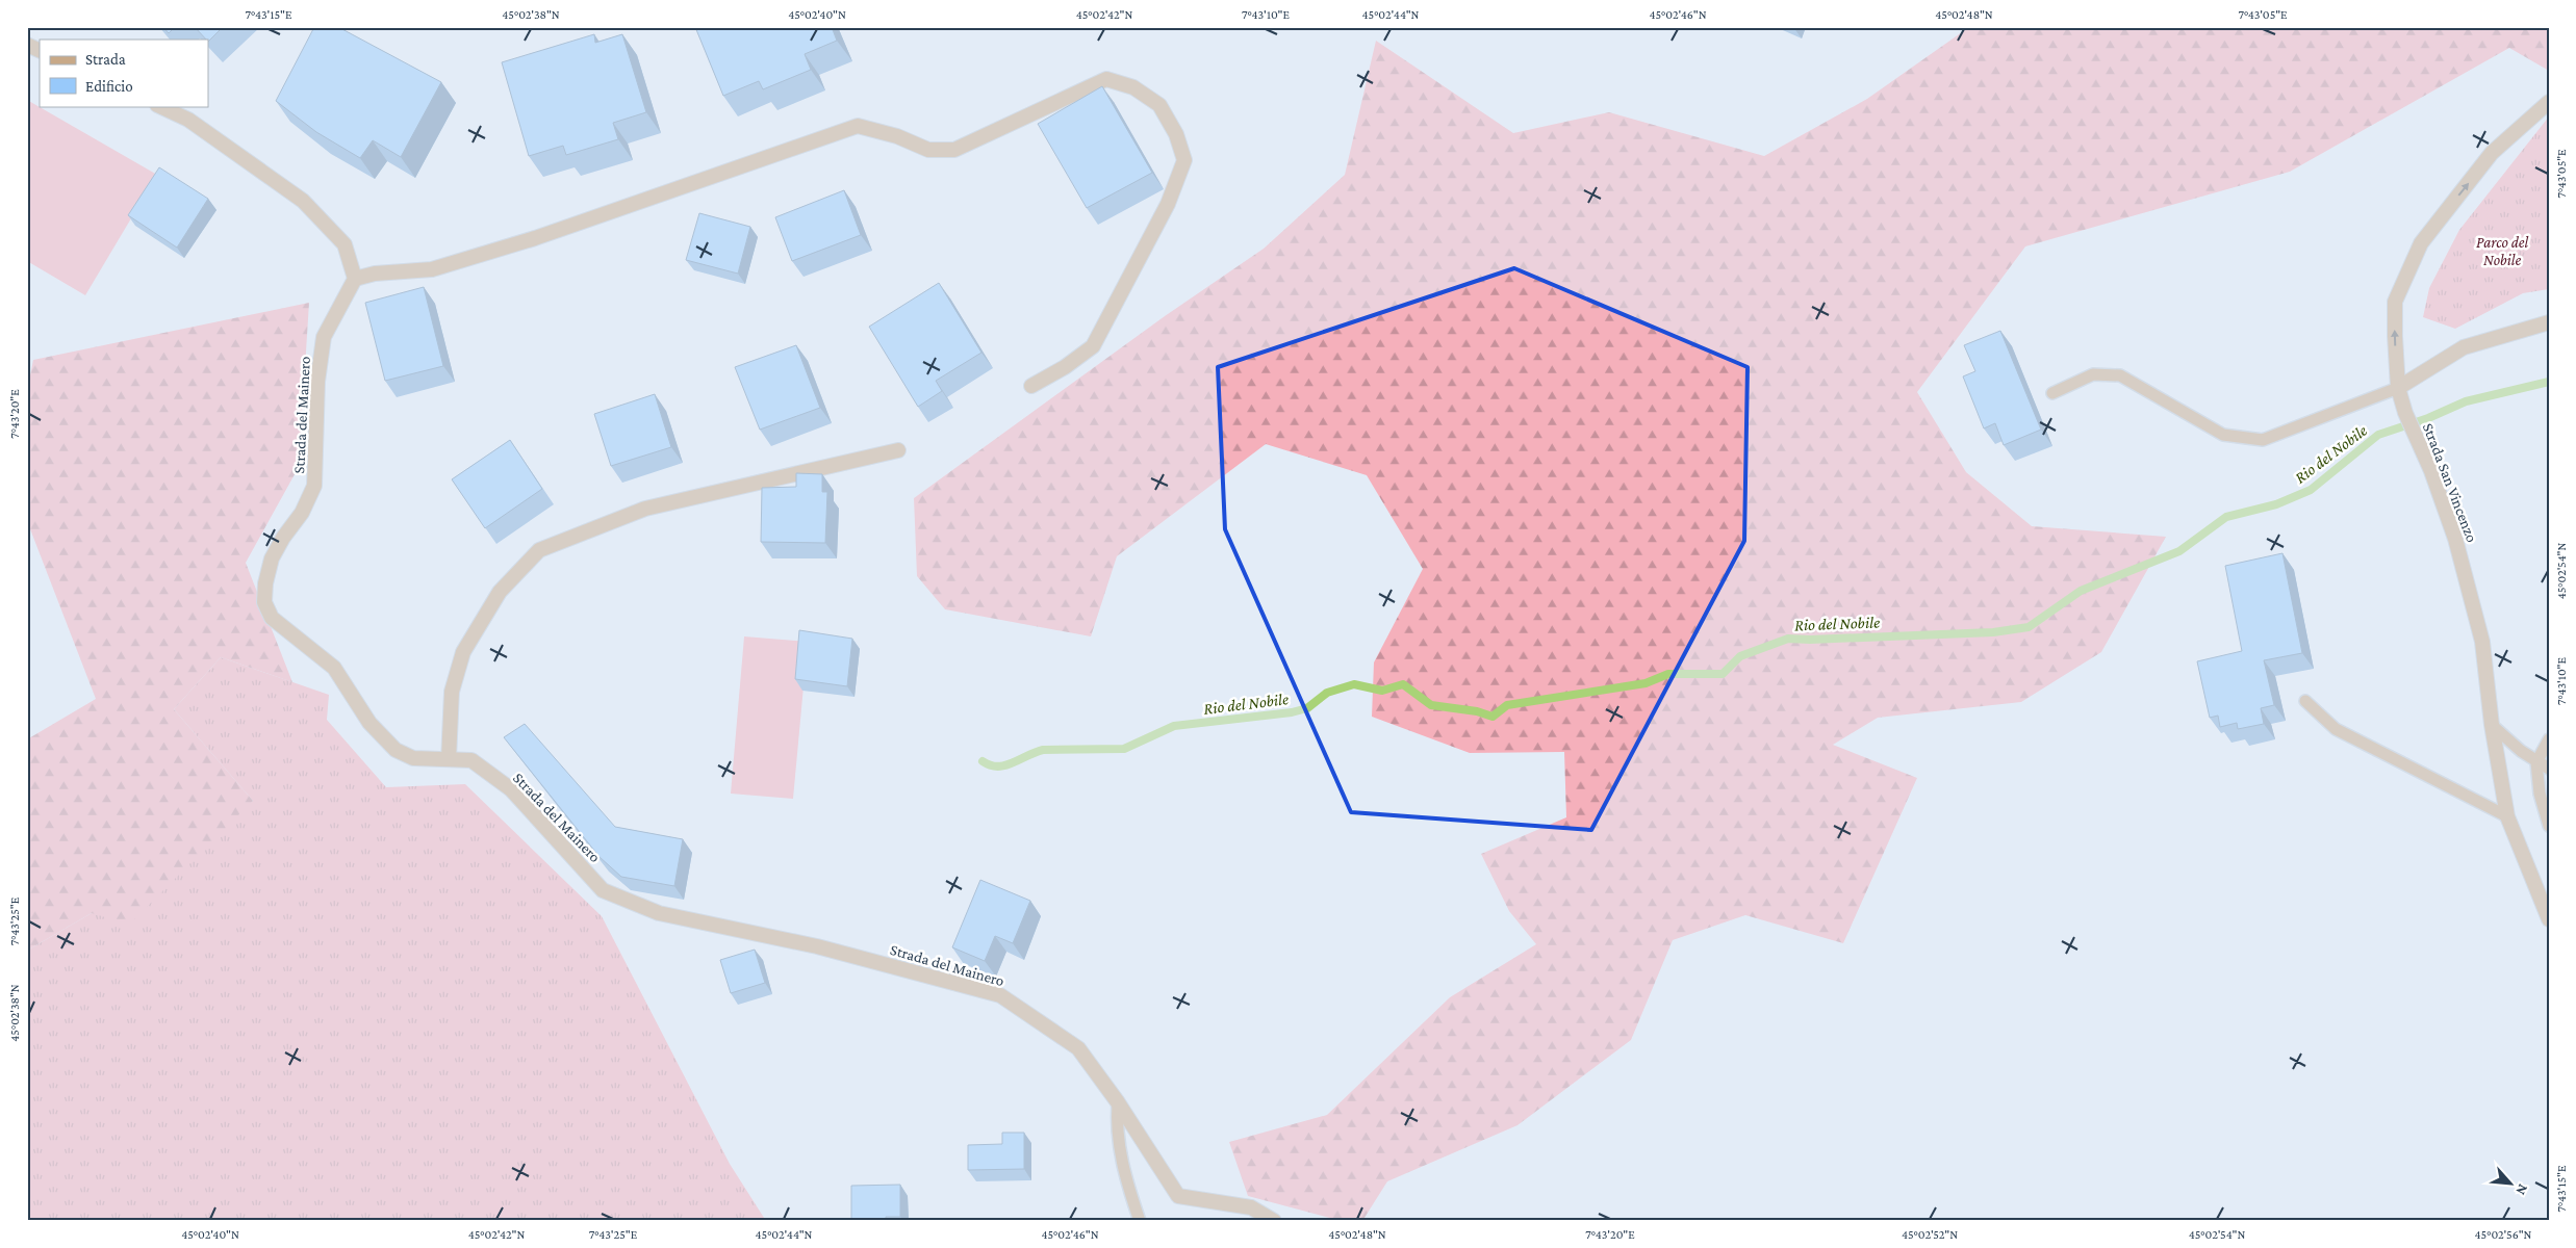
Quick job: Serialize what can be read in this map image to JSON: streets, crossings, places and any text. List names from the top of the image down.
{
  "streets": {
    "street": ["Strada del Mainero", "Strada San Vincenzo"]
  },
  "one_way": ["Strada San Vincenzo"],
  "water": ["Rio del Nobile"],
  "parks": ["Parco del Nobile"],
  "legend": ["Strada", "Edificio"],
  "north": "bottom right",
  "coordinates": [
    "7°43'15\"E",
    "45°02'38\"N",
    "45°02'40\"N",
    "45°02'42\"N",
    "7°43'10\"E",
    "45°02'44\"N",
    "45°02'46\"N",
    "45°02'48\"N",
    "7°43'05\"E",
    "7°43'20\"E",
    "45°02'54\"N",
    "7°43'25\"E",
    "45°02'52\"N",
    "45°02'56\"N"
  ]
}
